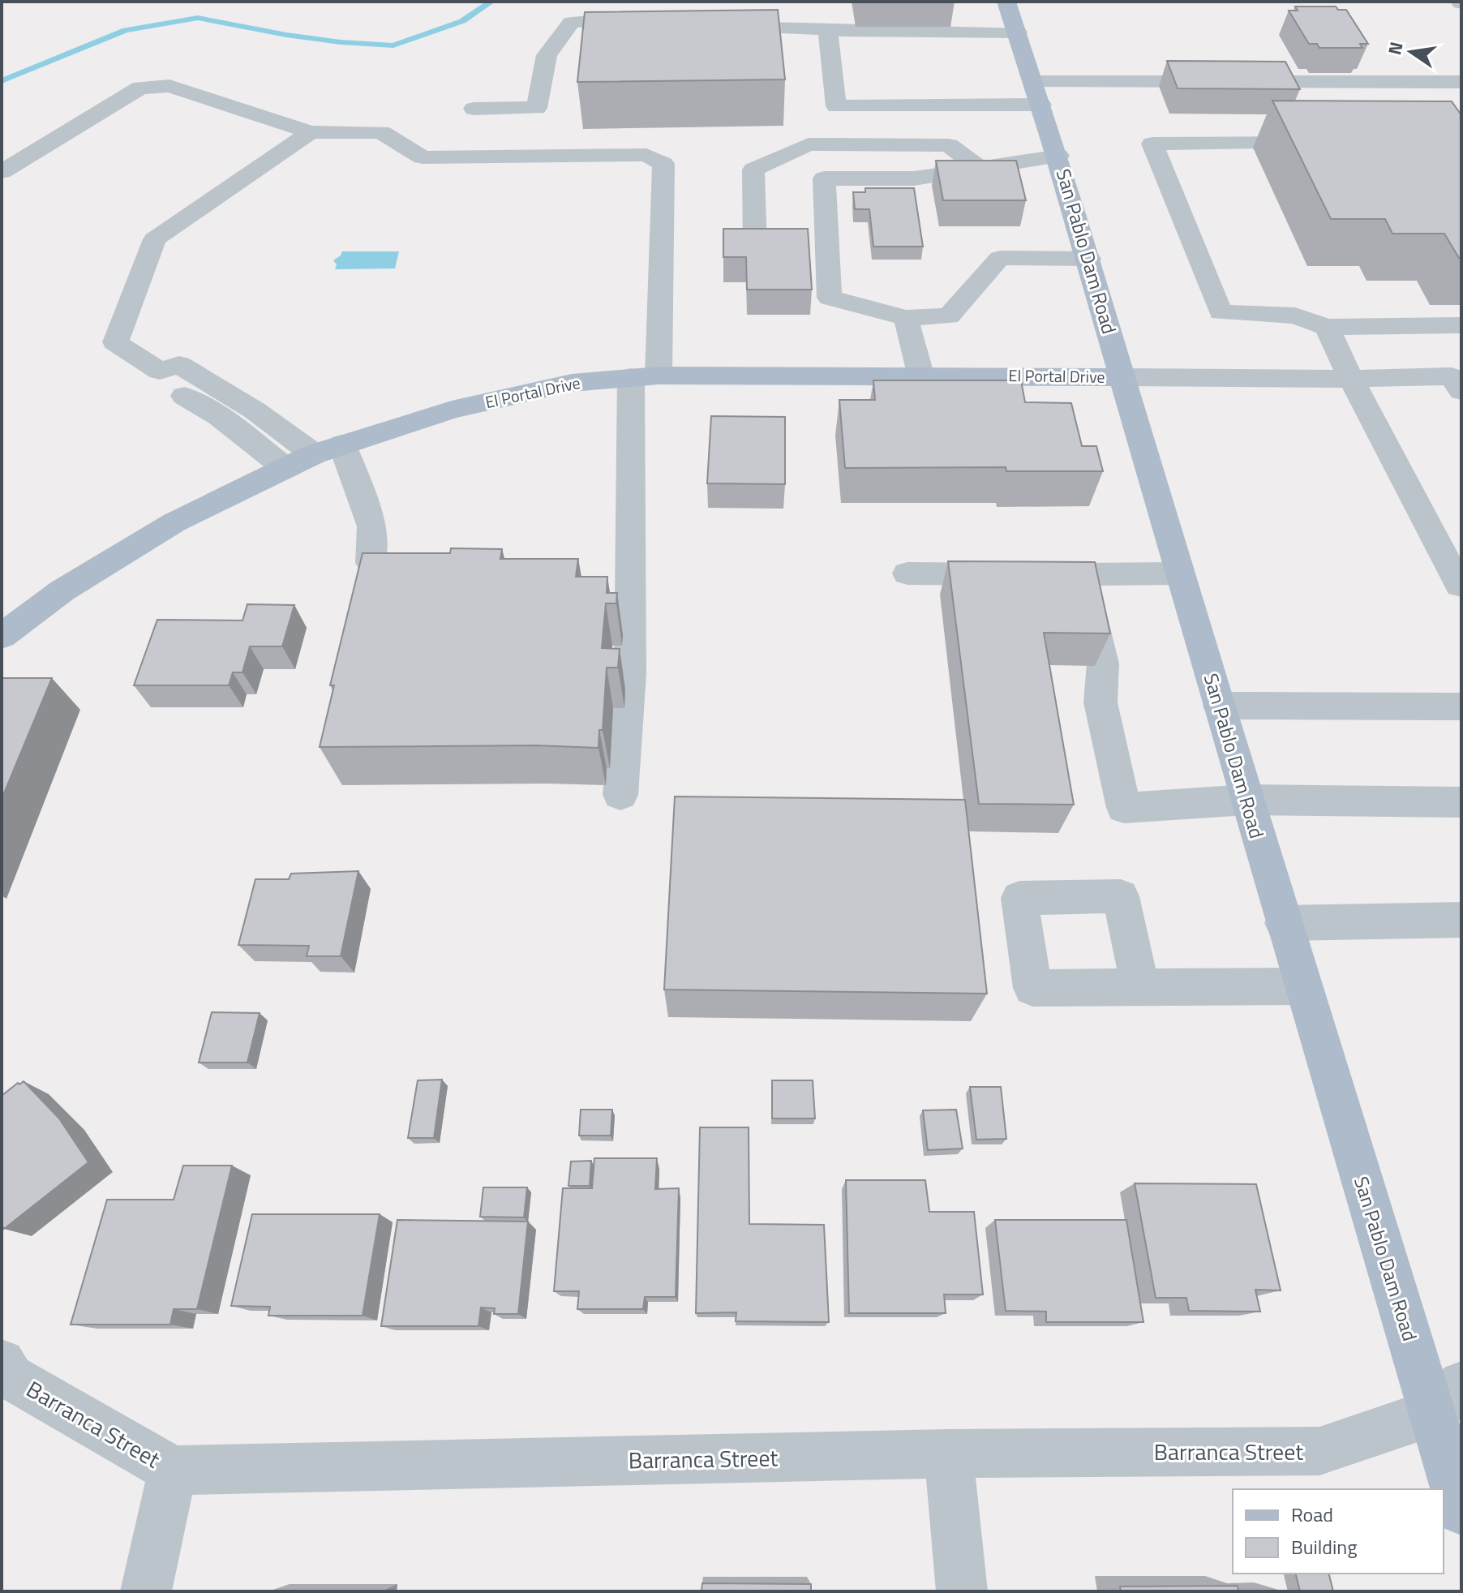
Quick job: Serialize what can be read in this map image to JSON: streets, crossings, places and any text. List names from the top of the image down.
{
  "streets": {
    "main road": ["San Pablo Dam Road", "El Portal Drive"],
    "street": ["Barranca Street"]
  },
  "crossings": [
    ["San Pablo Dam Road", "El Portal Drive"],
    ["San Pablo Dam Road", "Barranca Street"]
  ],
  "legend": ["Road", "Building"],
  "north": "left"
}
